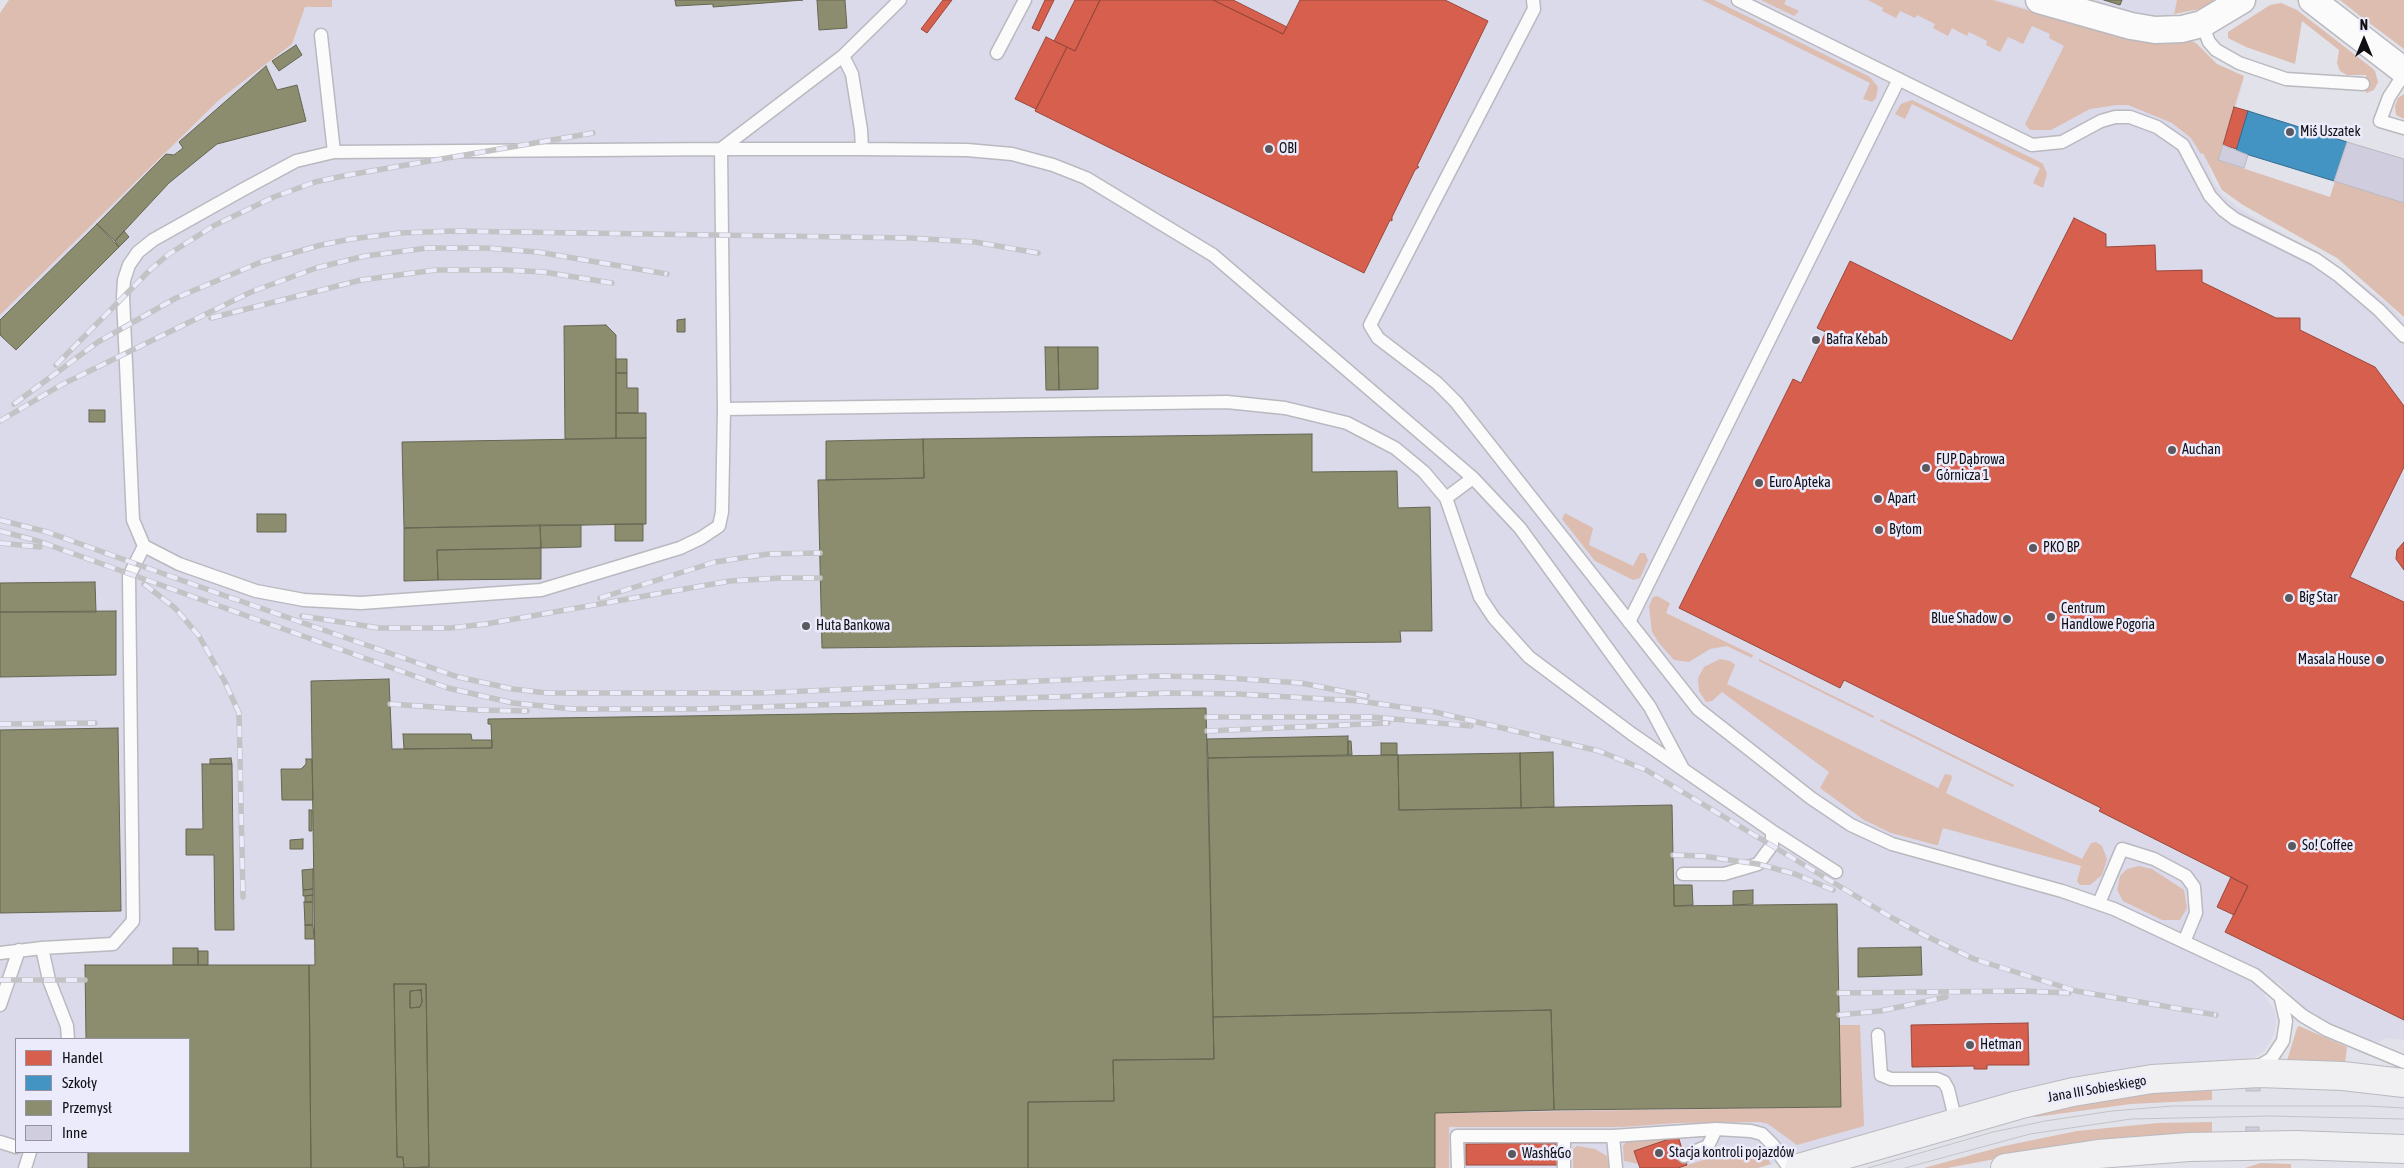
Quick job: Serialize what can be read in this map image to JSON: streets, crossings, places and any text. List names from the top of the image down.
{
  "streets": {
    "main road": ["Jana III Sobieskiego"]
  },
  "places": [
    "Miś Uszatek",
    "OBI",
    "Bafra Kebab",
    "Auchan",
    "FUP Dąbrowa Górnicza 1",
    "Euro Apteka",
    "Apart",
    "Bytom",
    "PKO BP",
    "Big Star",
    "Centrum Handlowe Pogoria",
    "Blue Shadow",
    "Huta Bankowa",
    "Masala House",
    "So! Coffee",
    "Hetman",
    "Stacja kontroli pojazdów",
    "Wash&Go"
  ],
  "legend": [
    "Handel",
    "Szkoły",
    "Przemysł",
    "Inne"
  ],
  "north": "top"
}
